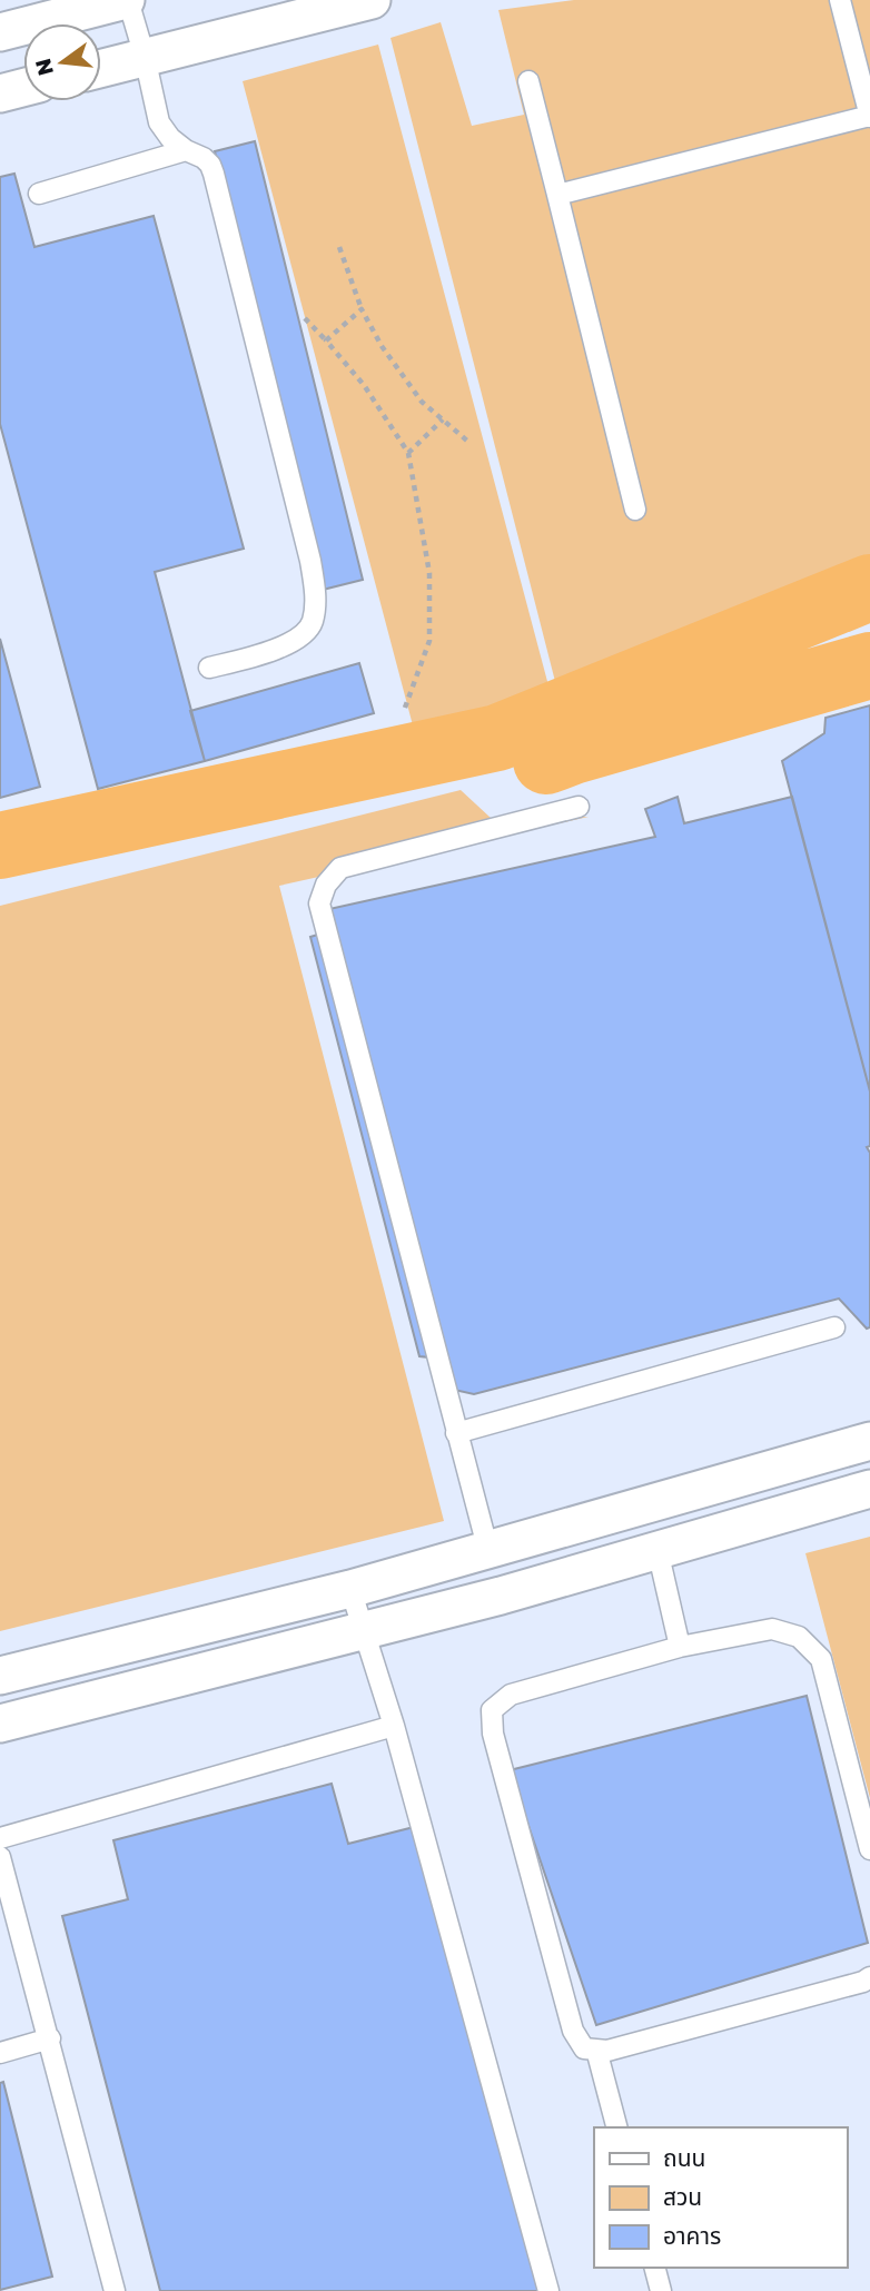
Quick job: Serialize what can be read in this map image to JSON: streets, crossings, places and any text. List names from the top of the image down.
{
  "legend": ["ถนน", "สวน", "อาคาร"],
  "north": "left"
}
